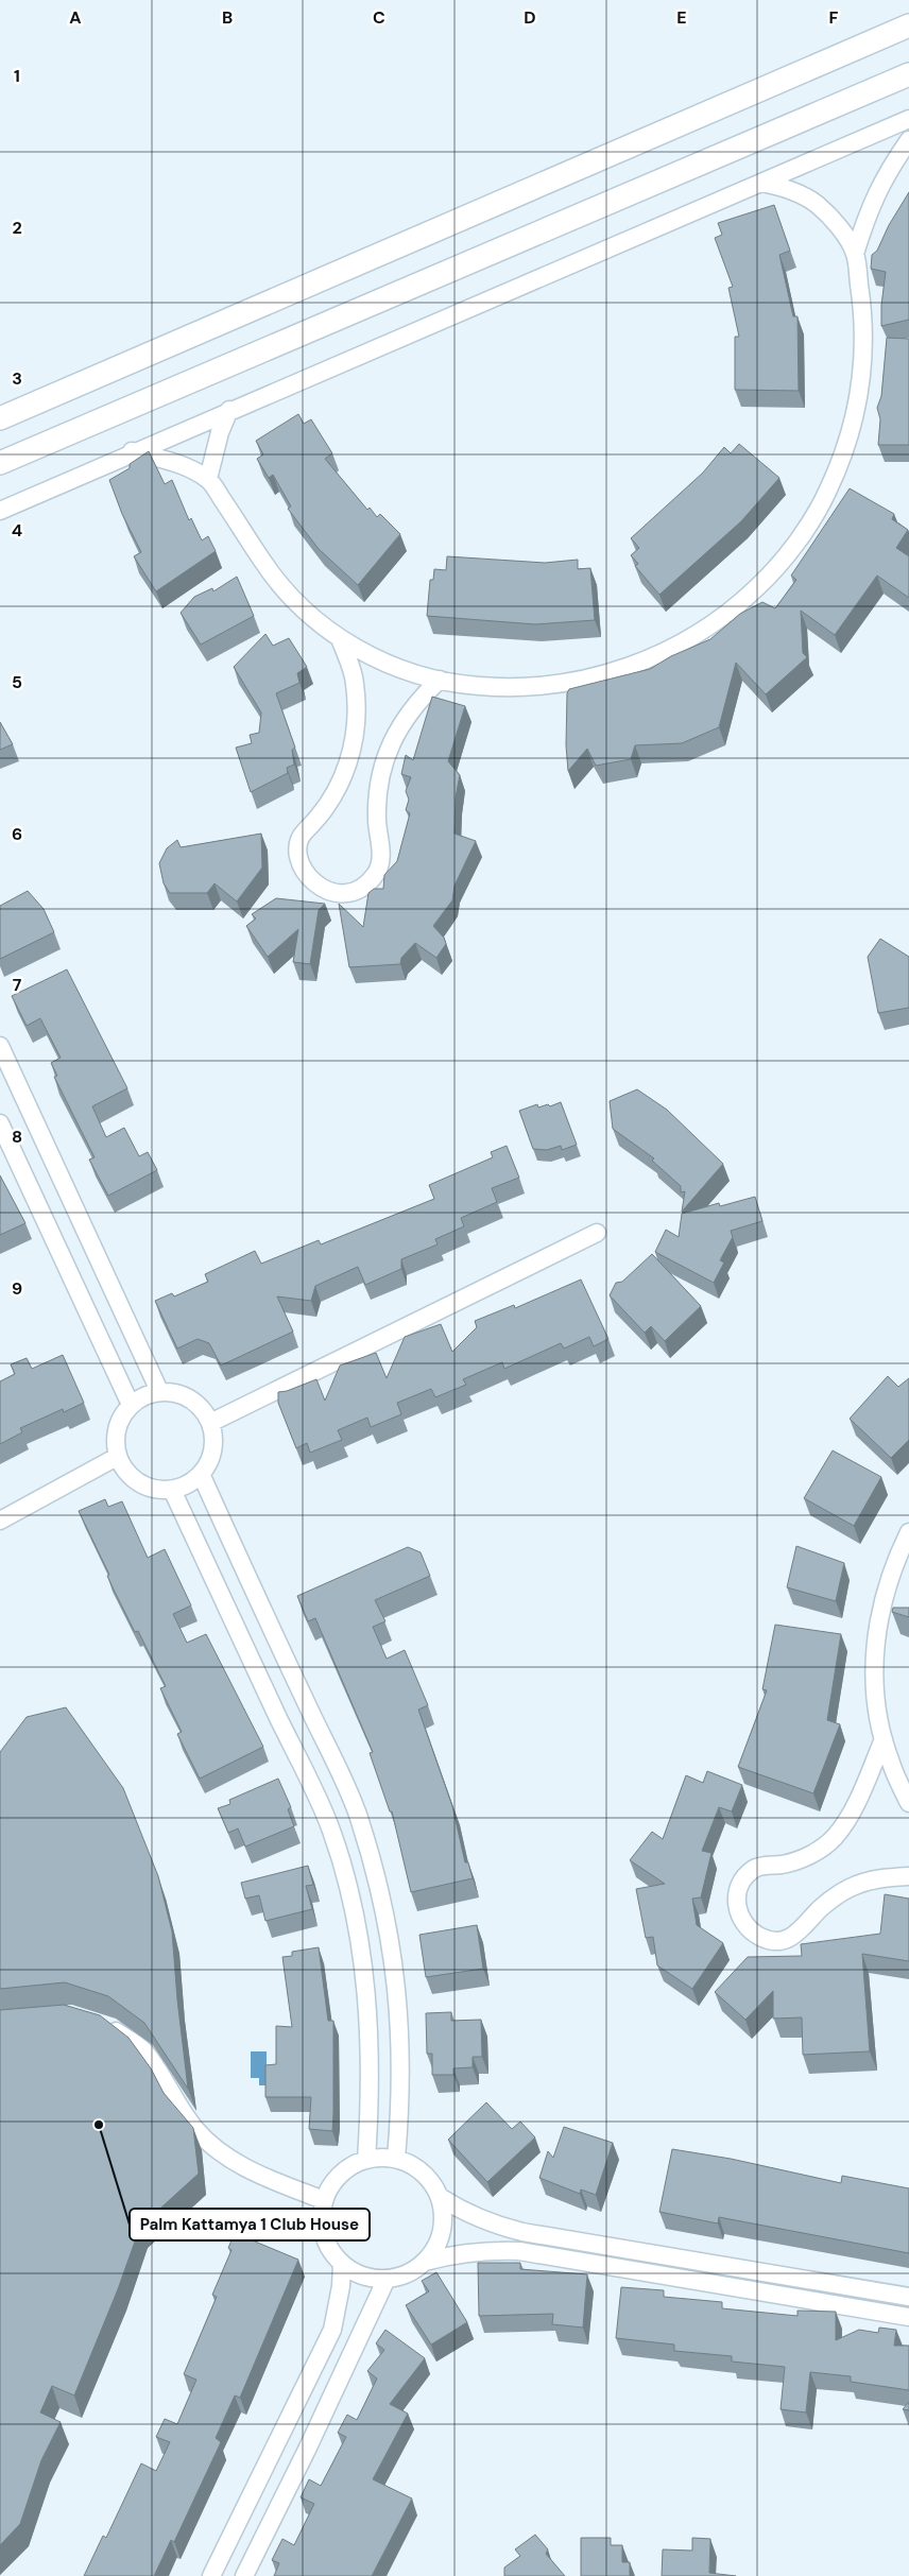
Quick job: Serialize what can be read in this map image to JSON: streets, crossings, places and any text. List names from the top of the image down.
{
  "places": ["Palm Kattamya 1 Club House"],
  "grid": {
    "columns": [
      "A",
      "B",
      "C",
      "D",
      "E",
      "F"
    ],
    "rows": [
      "1",
      "2",
      "3",
      "4",
      "5",
      "6",
      "7",
      "8",
      "9"
    ]
  }
}
